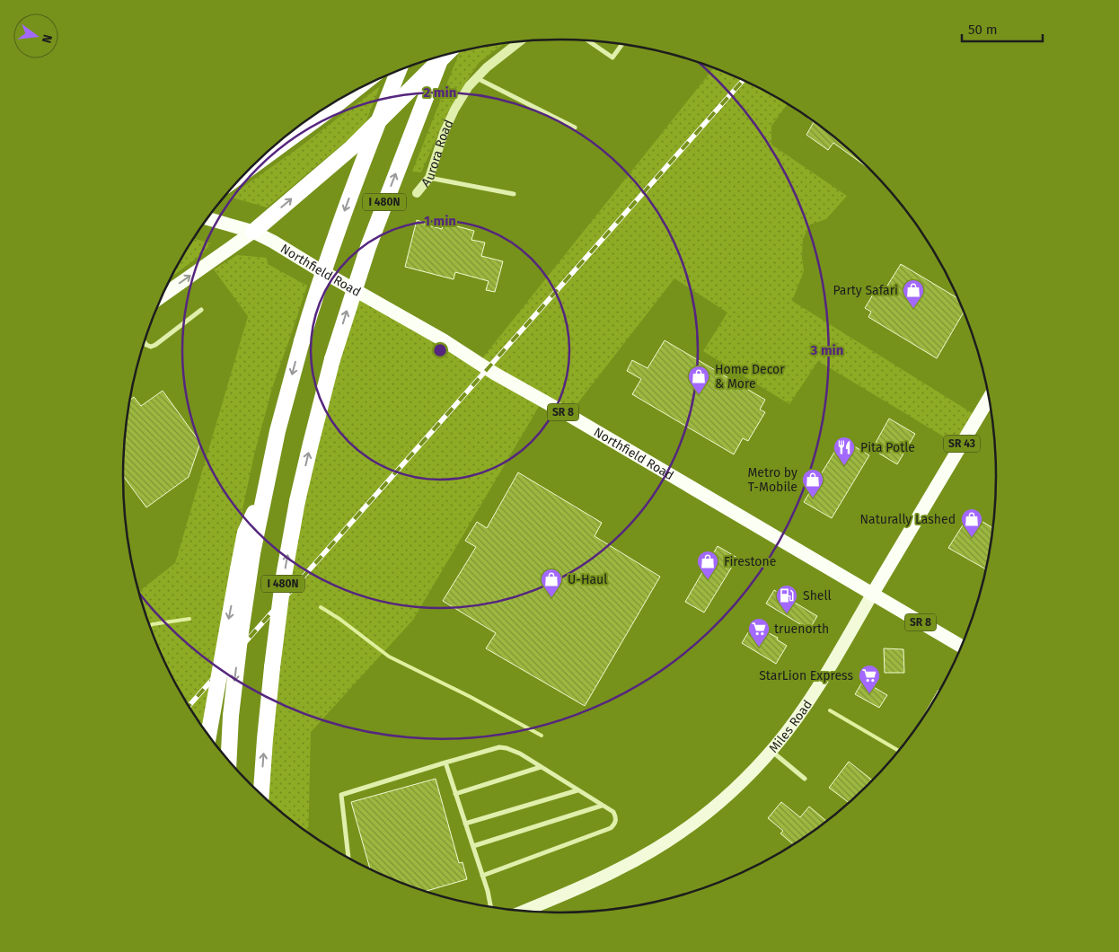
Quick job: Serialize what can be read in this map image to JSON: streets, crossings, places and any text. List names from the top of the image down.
{
  "streets": {
    "highway": ["I 480N"],
    "main road": [
      "Northfield Road",
      "SR 8",
      "SR 43",
      "Miles Road"
    ],
    "street": ["Aurora Road"]
  },
  "crossings": [
    ["Northfield Road", "Miles Road"]
  ],
  "places": {
    "shop": [
      "Party Safari",
      "Home Decor & More",
      "Metro by T-Mobile",
      "Naturally Lashed",
      "Firestone",
      "U-Haul"
    ],
    "restaurant": ["Pita Potle"],
    "fuel station": ["Shell"],
    "supermarket": ["truenorth", "StarLion Express"]
  },
  "scale_bar": "50 m",
  "north": "right",
  "rings": ["2 min", "1 min", "3 min"]
}
